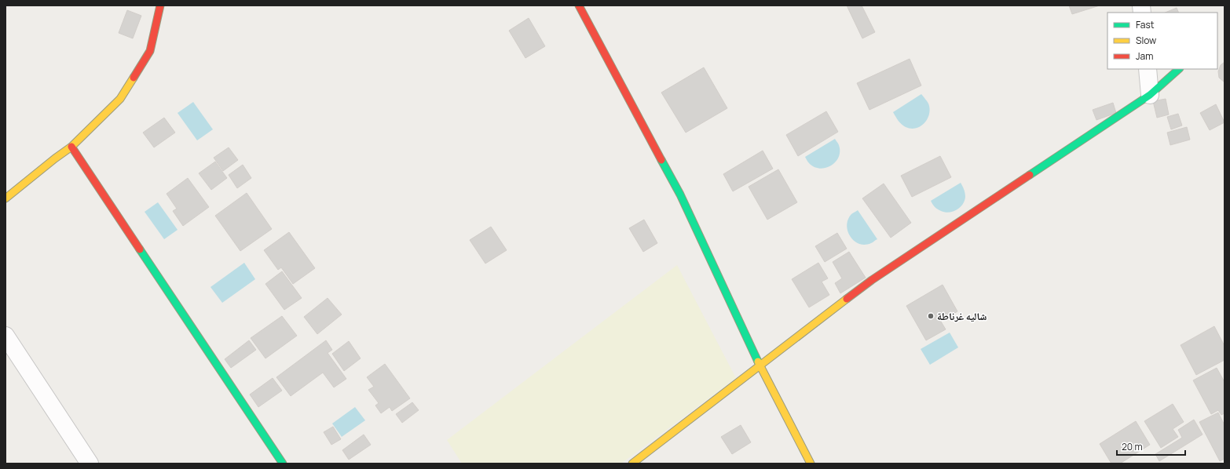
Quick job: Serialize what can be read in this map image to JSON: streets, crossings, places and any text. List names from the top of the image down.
{
  "places": ["شاليه غرناطة"],
  "legend": ["Fast", "Slow", "Jam"],
  "scale_bar": "20 m"
}
